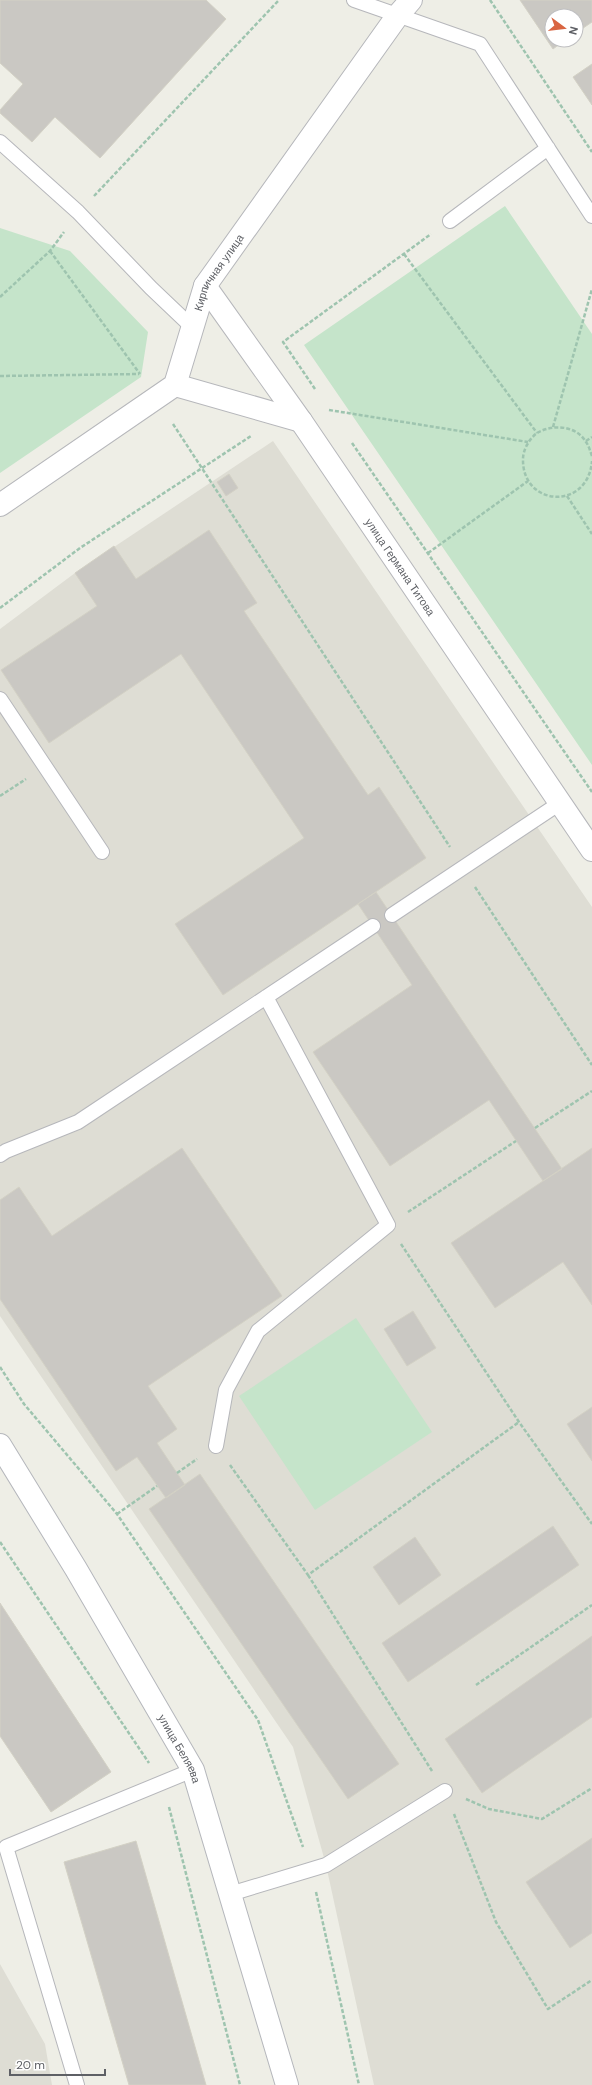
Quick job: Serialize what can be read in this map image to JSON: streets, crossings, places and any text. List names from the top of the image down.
{
  "streets": {
    "street": ["Кирпичная улица", "улица Германа Титова", "улица Беляева"]
  },
  "crossings": [
    ["Кирпичная улица", "улица Германа Титова"]
  ],
  "scale_bar": "20 m",
  "north": "right"
}
